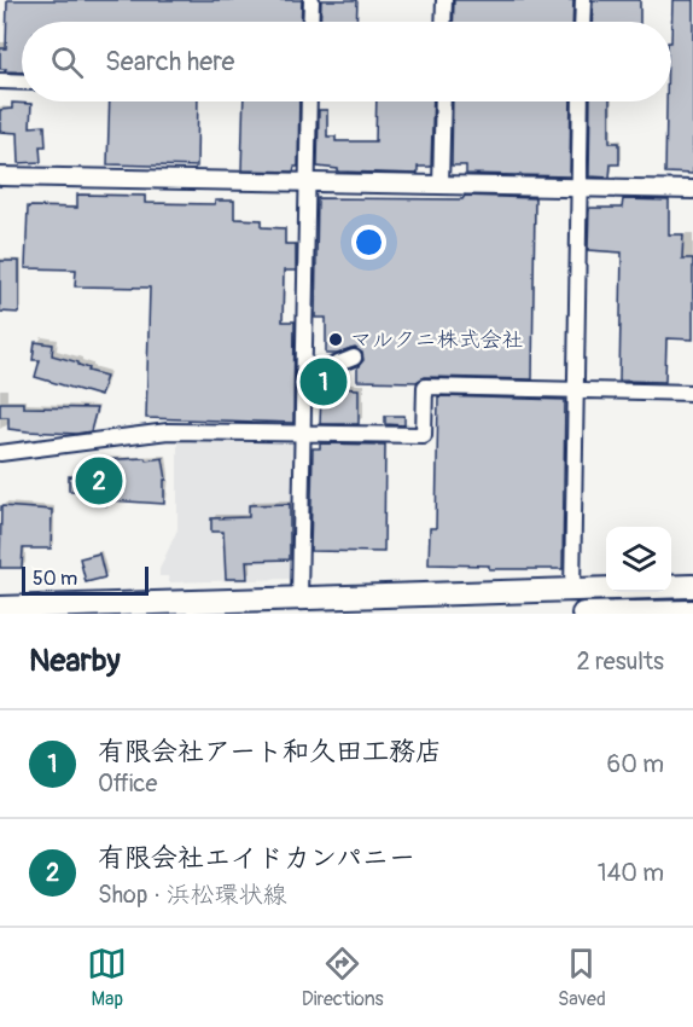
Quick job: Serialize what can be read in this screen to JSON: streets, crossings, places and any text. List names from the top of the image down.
{
  "places": ["マルクニ株式会社"],
  "scale_bar": "50 m",
  "page": {
    "search": "Search here",
    "pins": ["1", "2"],
    "scale": "50 m",
    "heading": ["Nearby", "2 results"],
    "list": [
      {
        "mark": "1",
        "name": "有限会社アート和久田工務店",
        "note": "Office",
        "value": "60 m"
      },
      {
        "mark": "2",
        "name": "有限会社エイドカンパニー",
        "note": "Shop · 浜松環状線",
        "value": "140 m"
      }
    ],
    "nav": ["Map", "Directions", "Saved"]
  }
}
